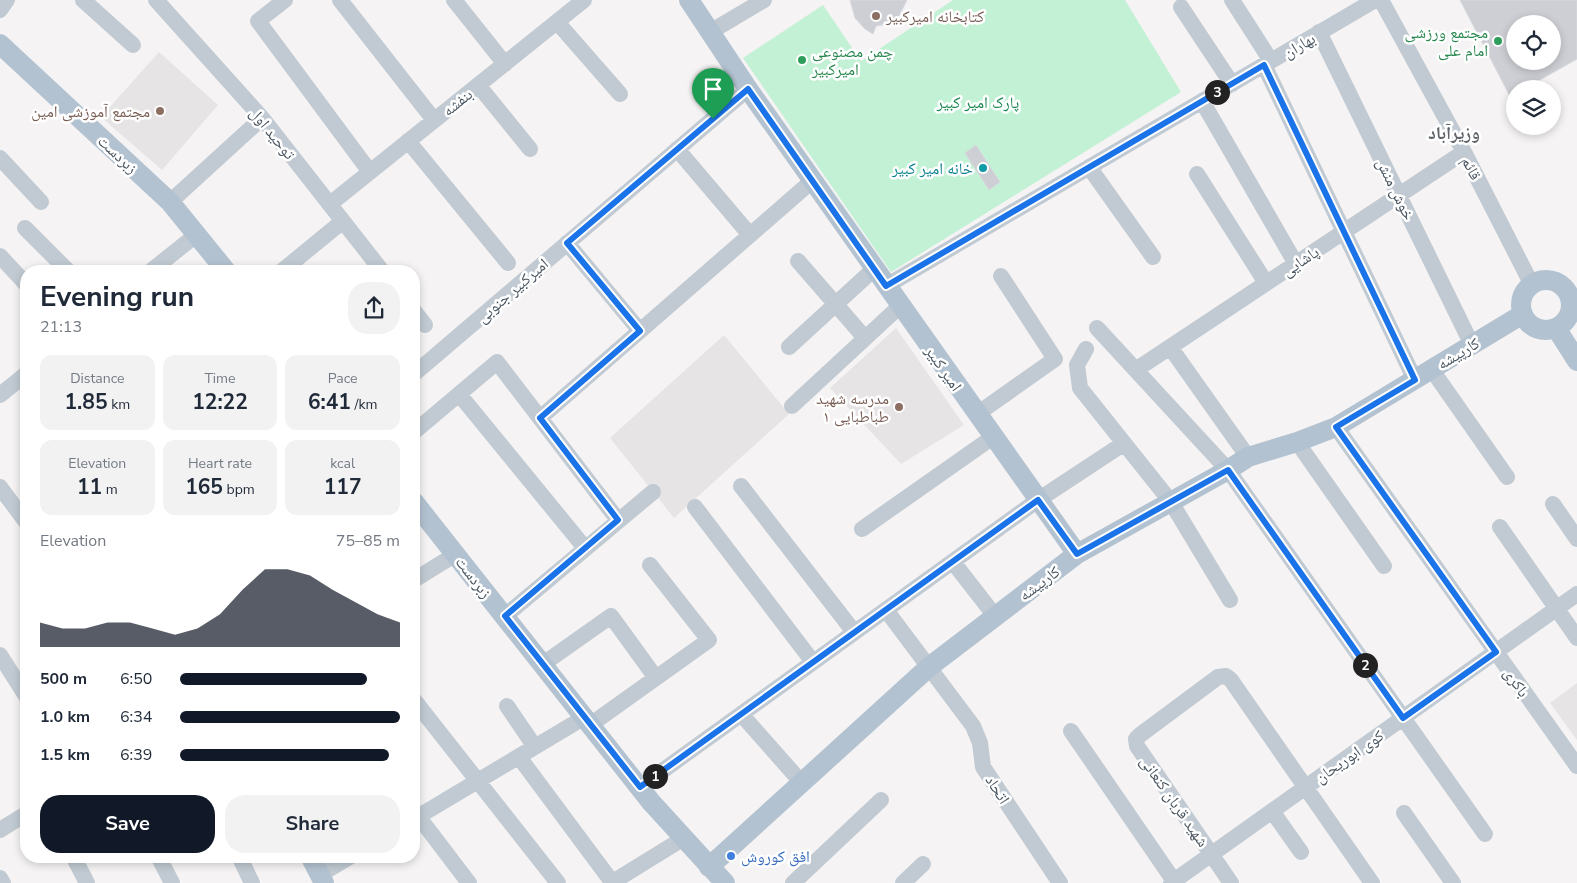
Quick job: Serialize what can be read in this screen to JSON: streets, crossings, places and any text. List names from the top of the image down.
{
  "streets": {
    "main road": ["زبردست", "کارپیشه", "امیر کبیر"],
    "street": [
      "بهاران",
      "بنفشه",
      "توحید اول",
      "قائم",
      "خوش منش",
      "پاشایی",
      "امیرکبیر جنوبی",
      "باکری",
      "کوی ابوریحان",
      "اتحاد",
      "شهید قربان کنعانی"
    ]
  },
  "crossings": [
    ["بهاران", "خوش منش"],
    ["بهاران", "امیر کبیر"],
    ["بنفشه", "توحید اول"],
    ["زبردست", "کارپیشه"],
    ["قائم", "پاشایی"],
    ["قائم", "کارپیشه"],
    ["خوش منش", "پاشایی"],
    ["خوش منش", "کارپیشه"],
    ["امیرکبیر جنوبی", "امیر کبیر"],
    ["کارپیشه", "امیر کبیر"],
    ["کارپیشه", "باکری"],
    ["کارپیشه", "اتحاد"],
    ["باکری", "کوی ابوریحان"],
    ["کوی ابوریحان", "شهید قربان کنعانی"]
  ],
  "districts": ["وزیرآباد"],
  "parks": ["پارک امیر کبیر"],
  "places": [
    "کتابخانه امیرکبیر",
    "مجتمع ورزشی امام علی",
    "چمن مصنوعی امیرکبیر",
    "مجتمع آموزشی امین",
    "خانه امیر کبیر",
    "مدرسه شهید طباطبایی ۱",
    "افق کوروش"
  ],
  "page": {
    "pins": ["3", "2", "1"],
    "heading": ["Evening run", "21:13"],
    "stats": [
      ["Distance", "1.85 km"],
      ["Time", "12:22"],
      ["Pace", "6:41 /km"],
      ["Elevation", "11 m"],
      ["Heart rate", "165 bpm"],
      ["kcal", "117"]
    ],
    "chart": ["Elevation", "75–85 m"],
    "list": [
      {
        "name": "500 m",
        "note": "6:50"
      },
      {
        "name": "1.0 km",
        "note": "6:34"
      },
      {
        "name": "1.5 km",
        "note": "6:39"
      }
    ],
    "buttons": ["Save", "Share"]
  }
}
